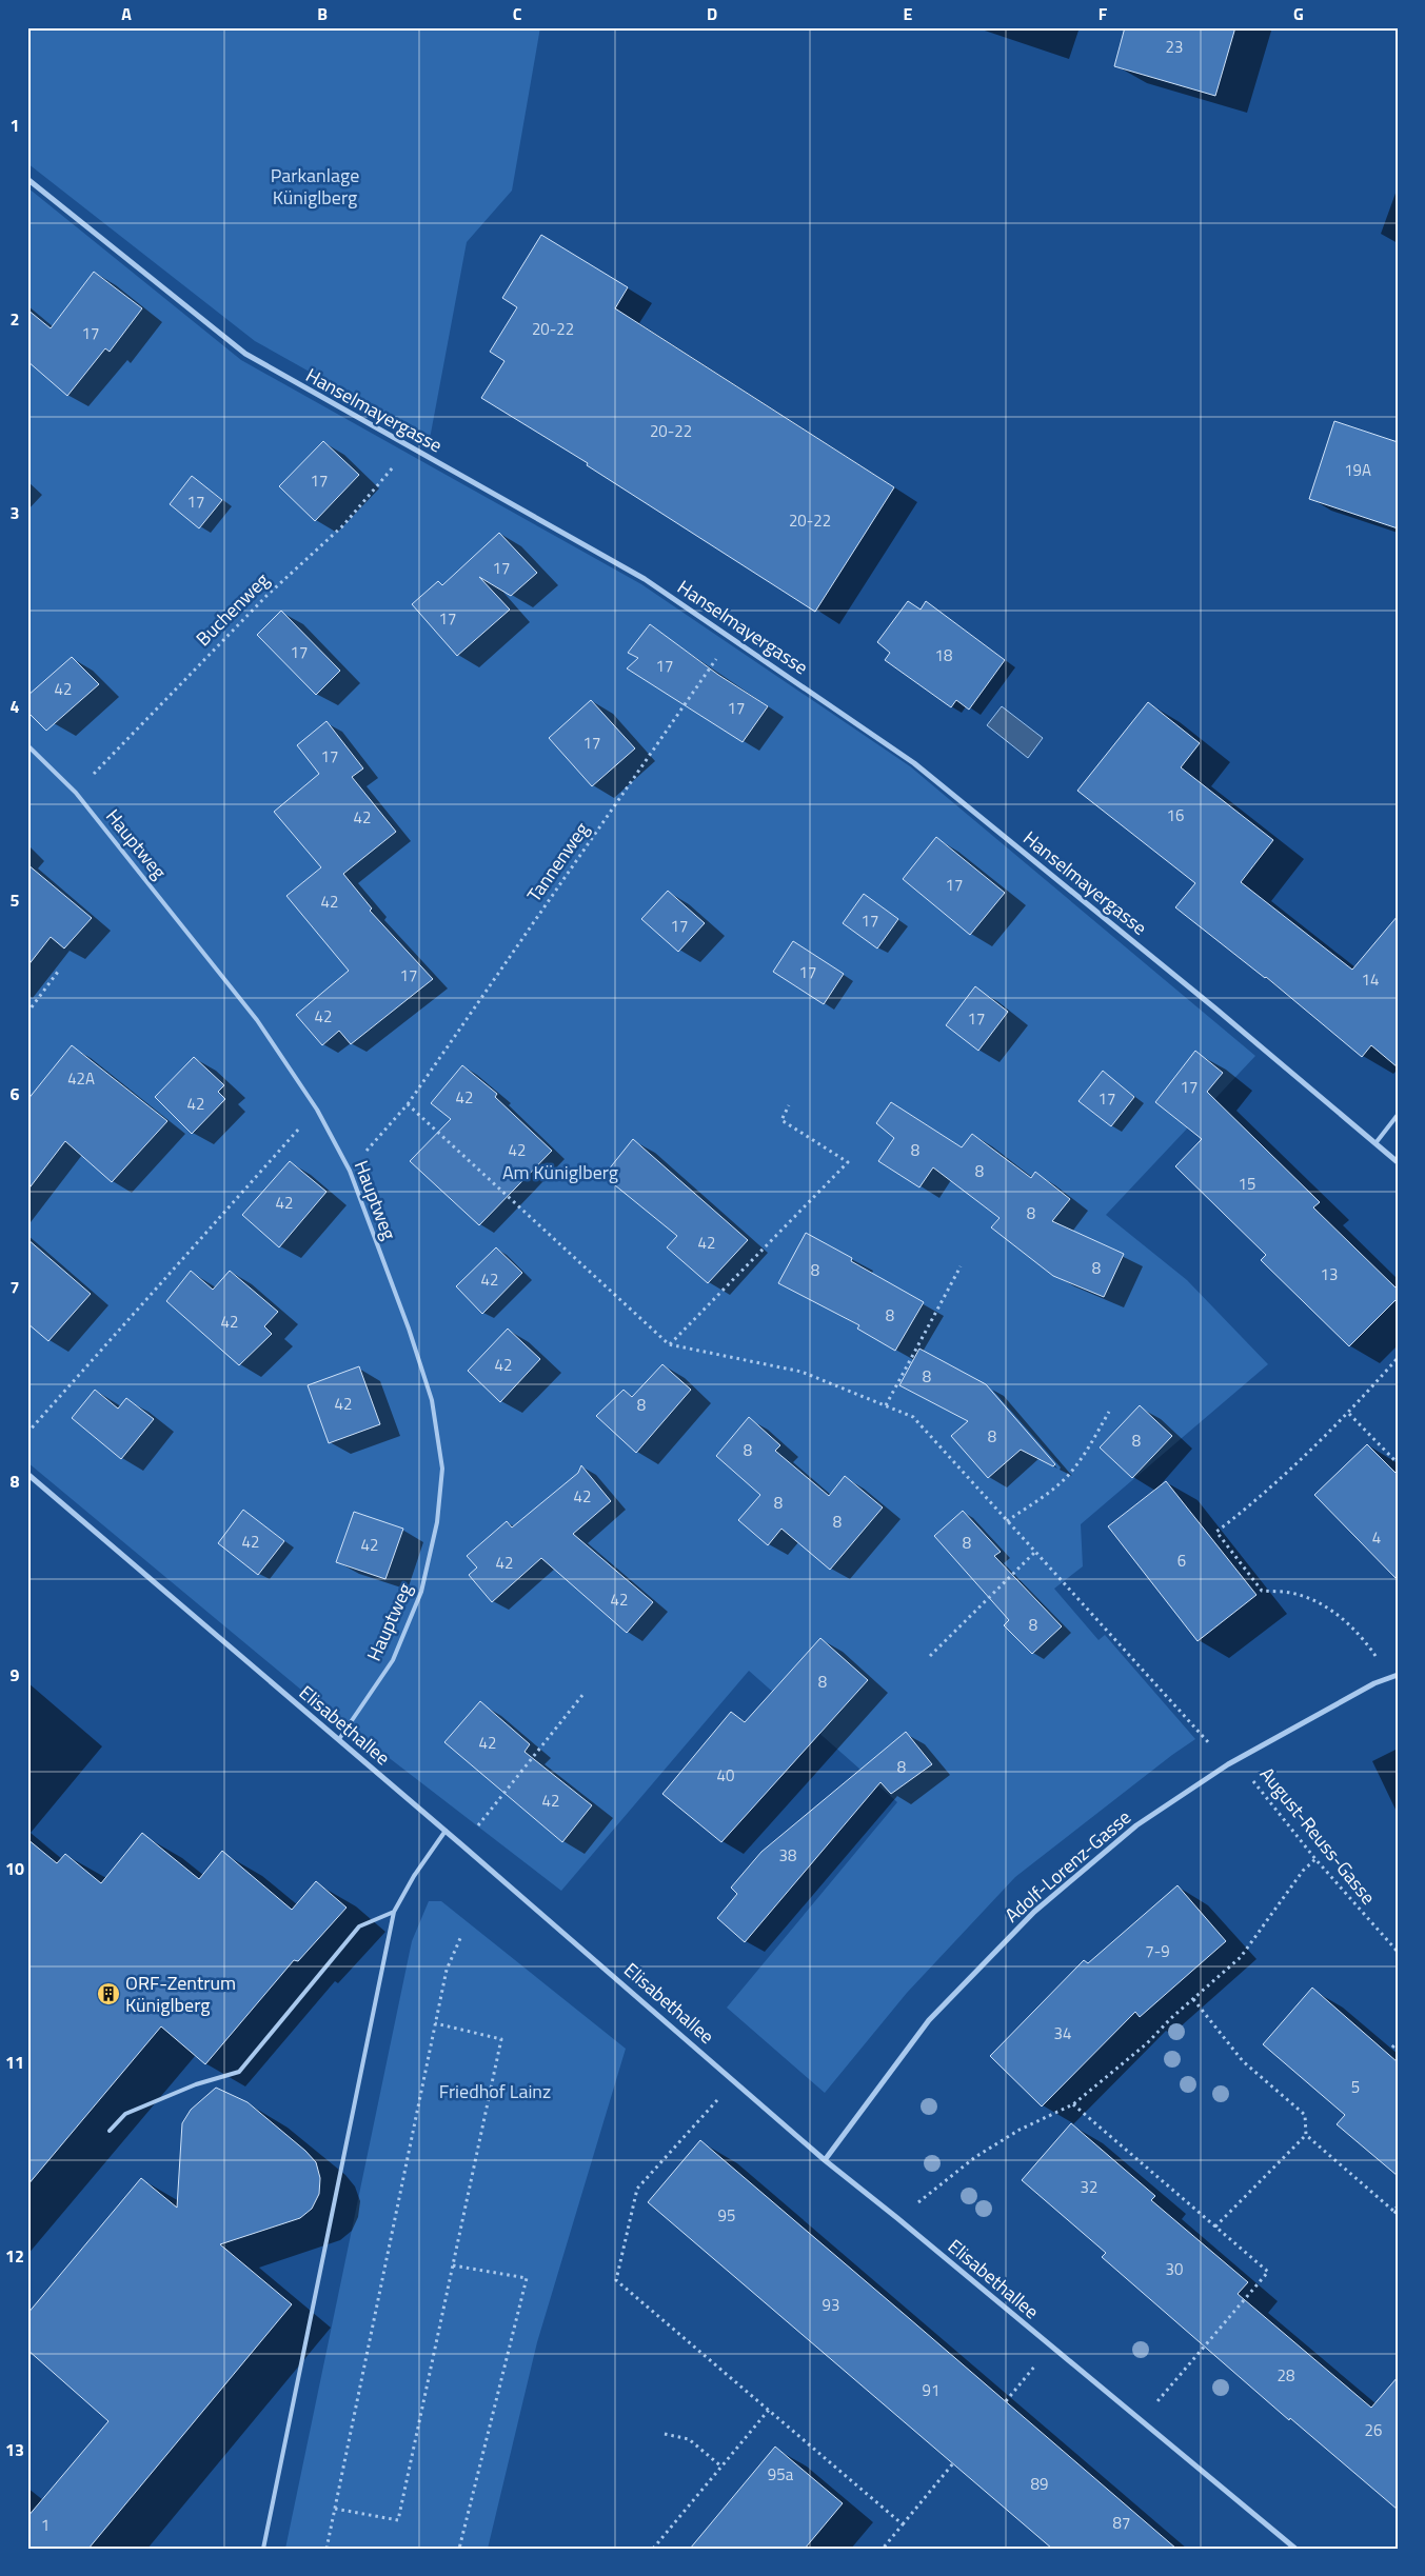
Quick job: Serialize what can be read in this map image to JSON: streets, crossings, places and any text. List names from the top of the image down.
{
  "streets": {
    "street": ["Hanselmayergasse", "Elisabethallee", "Adolf-Lorenz-Gasse"],
    "lane": ["Hauptweg"],
    "path": ["Buchenweg", "Tannenweg", "August-Reuss-Gasse"]
  },
  "crossings": [
    ["Hanselmayergasse", "Buchenweg"],
    ["Hanselmayergasse", "Tannenweg"],
    ["Buchenweg", "Hauptweg"],
    ["Hauptweg", "Tannenweg"],
    ["Hauptweg", "Elisabethallee"],
    ["Elisabethallee", "Adolf-Lorenz-Gasse"],
    ["August-Reuss-Gasse", "Adolf-Lorenz-Gasse"]
  ],
  "parks": ["Parkanlage Küniglberg", "Am Küniglberg", "Friedhof Lainz"],
  "places": {
    "building": ["ORF-Zentrum Küniglberg"]
  },
  "house_numbers": [
    "23",
    "20-22",
    "17",
    "20-22",
    "19A",
    "17",
    "17",
    "20-22",
    "17",
    "17",
    "17",
    "18",
    "17",
    "42",
    "17",
    "17",
    "17",
    "16",
    "42",
    "17",
    "42",
    "17",
    "17",
    "17",
    "17",
    "14",
    "42",
    "17",
    "42A",
    "17",
    "42",
    "17",
    "42",
    "42",
    "8",
    "8",
    "15",
    "42",
    "8",
    "42",
    "8",
    "8",
    "13",
    "42",
    "8",
    "42",
    "42",
    "8",
    "42",
    "8",
    "8",
    "8",
    "8",
    "42",
    "8",
    "8",
    "4",
    "42",
    "8",
    "42",
    "6",
    "42",
    "42",
    "8",
    "8",
    "42",
    "8",
    "40",
    "42",
    "38",
    "7-9",
    "34",
    "5",
    "32",
    "95",
    "30",
    "93",
    "28",
    "91",
    "26",
    "95a",
    "89",
    "87",
    "1"
  ],
  "grid": {
    "columns": [
      "A",
      "B",
      "C",
      "D",
      "E",
      "F",
      "G"
    ],
    "rows": [
      "1",
      "2",
      "3",
      "4",
      "5",
      "6",
      "7",
      "8",
      "9",
      "10",
      "11",
      "12",
      "13"
    ]
  }
}
